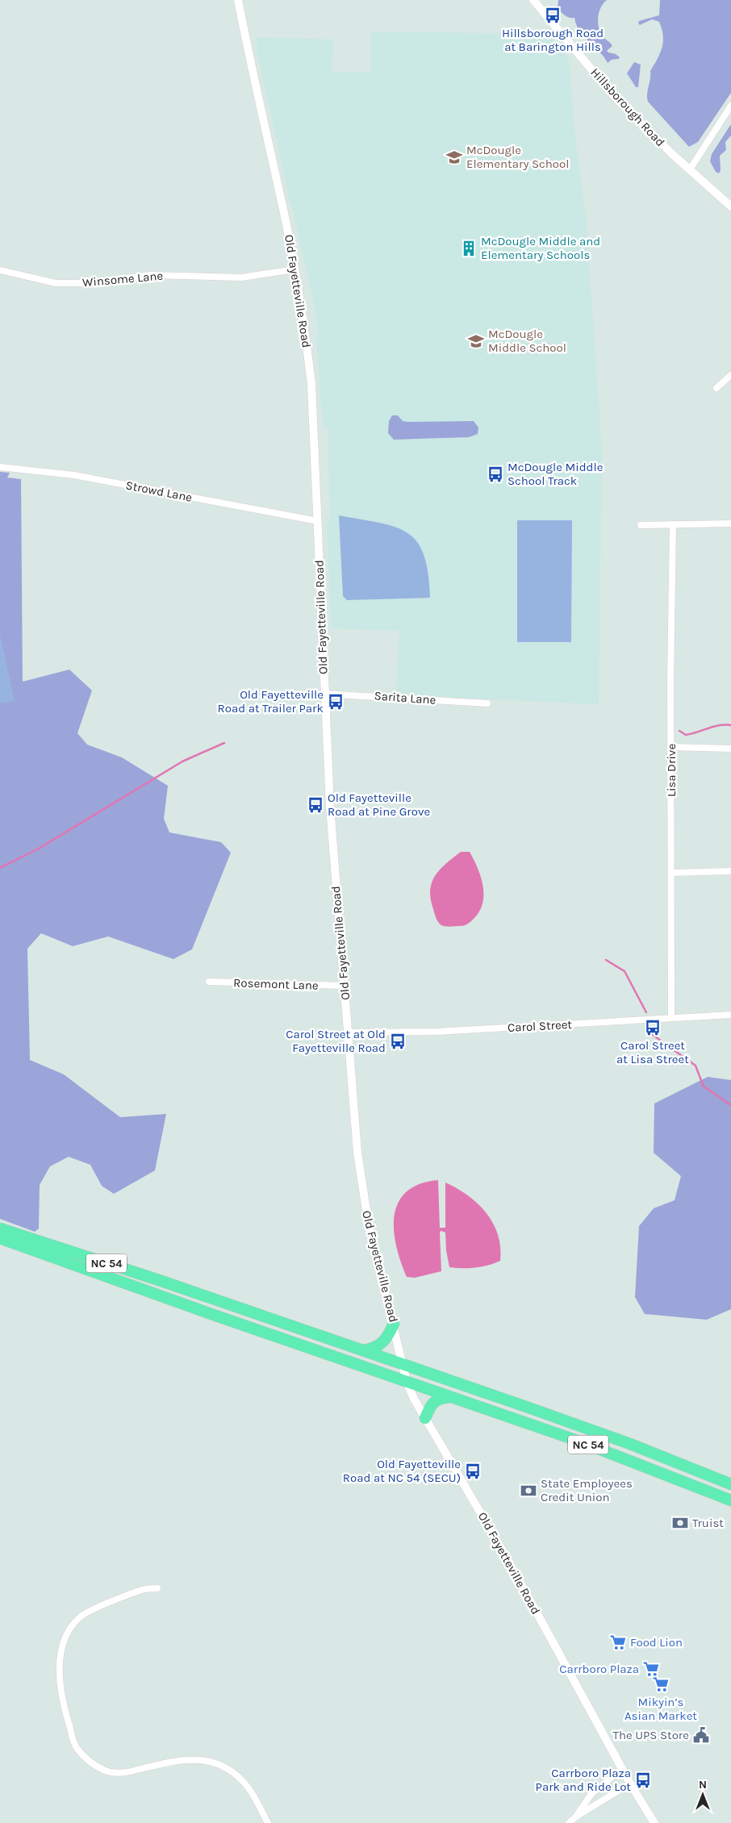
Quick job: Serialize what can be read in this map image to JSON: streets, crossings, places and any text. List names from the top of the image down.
{
  "streets": {
    "highway": ["NC 54"],
    "street": [
      "Hillsborough Road",
      "Winsome Lane",
      "Old Fayetteville Road",
      "Strowd Lane",
      "Sarita Lane",
      "Lisa Drive",
      "Rosemont Lane",
      "Carol Street"
    ]
  },
  "crossings": [
    ["Winsome Lane", "Old Fayetteville Road"],
    ["Old Fayetteville Road", "Strowd Lane"],
    ["Old Fayetteville Road", "Sarita Lane"],
    ["Old Fayetteville Road", "Rosemont Lane"],
    ["Old Fayetteville Road", "Carol Street"],
    ["Old Fayetteville Road", "NC 54"],
    ["Lisa Drive", "Carol Street"]
  ],
  "places": {
    "bus stop": [
      "Hillsborough Road at Barington Hills",
      "McDougle Middle School Track",
      "Old Fayetteville Road at Trailer Park",
      "Old Fayetteville Road at Pine Grove",
      "Carol Street at Lisa Street",
      "Carol Street at Old Fayetteville Road",
      "Old Fayetteville Road at NC 54 (SECU)",
      "Carrboro Plaza Park and Ride Lot"
    ],
    "school or university": ["McDougle Elementary School", "McDougle Middle School"],
    "building": ["McDougle Middle and Elementary Schools"],
    "bank": ["State Employees Credit Union", "Truist"],
    "supermarket": ["Food Lion", "Carrboro Plaza", "Mikyin’s Asian Market"],
    "public building": ["The UPS Store"]
  },
  "north": "top"
}
